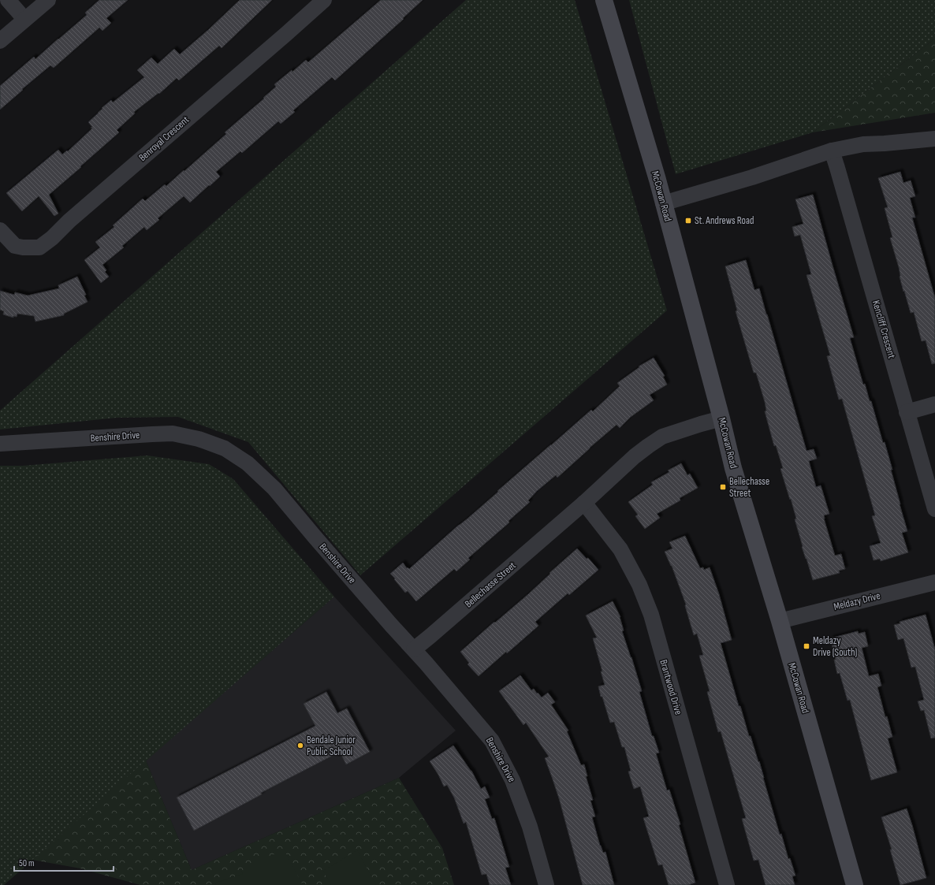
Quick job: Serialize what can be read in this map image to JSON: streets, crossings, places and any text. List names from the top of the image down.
{
  "streets": {
    "main road": ["McCowan Road"],
    "street": [
      "Benroyal Crescent",
      "Kencliff Crescent",
      "Benshire Drive",
      "Bellechasse Street",
      "Meldazy Drive",
      "Brantwood Drive"
    ]
  },
  "crossings": [
    ["McCowan Road", "Bellechasse Street"],
    ["McCowan Road", "Meldazy Drive"],
    ["Benshire Drive", "Bellechasse Street"],
    ["Bellechasse Street", "Brantwood Drive"]
  ],
  "places": {
    "transit": ["St. Andrews Road", "Bellechasse Street", "Meldazy Drive (South)"],
    "other": ["Bendale Junior Public School"]
  },
  "scale_bar": "50 m"
}
